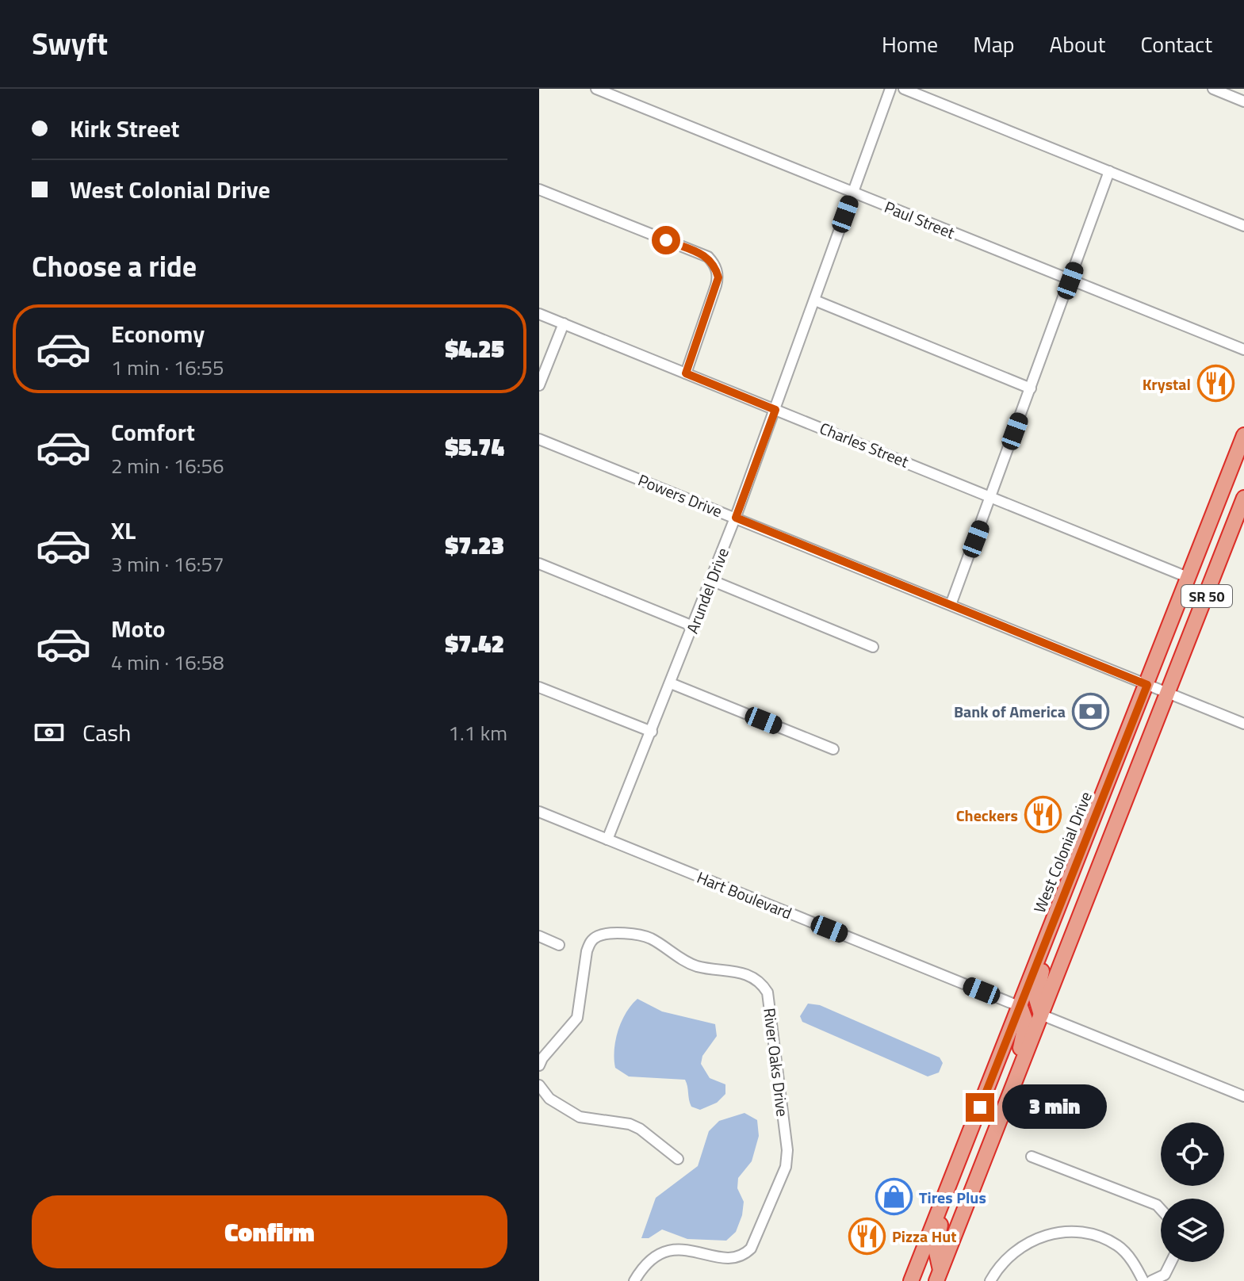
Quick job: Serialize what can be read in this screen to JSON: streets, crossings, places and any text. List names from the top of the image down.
{
  "streets": {
    "highway": ["SR 50", "West Colonial Drive"],
    "street": [
      "Paul Street",
      "Charles Street",
      "Powers Drive",
      "Arundel Drive",
      "Hart Boulevard",
      "River Oaks Drive"
    ]
  },
  "crossings": [
    ["Paul Street", "Arundel Drive"],
    ["Charles Street", "Arundel Drive"],
    ["Charles Street", "West Colonial Drive"],
    ["Powers Drive", "Arundel Drive"],
    ["Powers Drive", "SR 50"],
    ["Powers Drive", "West Colonial Drive"],
    ["Arundel Drive", "Hart Boulevard"],
    ["West Colonial Drive", "Hart Boulevard"]
  ],
  "places": {
    "restaurant": ["Krystal", "Checkers", "Pizza Hut"],
    "bank": ["Bank of America"],
    "shop": ["Tires Plus"]
  },
  "page": {
    "header": "Swyft",
    "nav": [
      "Home",
      "Map",
      "About",
      "Contact"
    ],
    "banner": ["Kirk Street", "West Colonial Drive"],
    "heading": "Choose a ride",
    "list": [
      {
        "name": "Economy",
        "note": "1 min · 16:55",
        "value": "$4.25"
      },
      {
        "name": "Comfort",
        "note": "2 min · 16:56",
        "value": "$5.74"
      },
      {
        "name": "XL",
        "note": "3 min · 16:57",
        "value": "$7.23"
      },
      {
        "name": "Moto",
        "note": "4 min · 16:58",
        "value": "$7.42"
      }
    ],
    "pay": ["Cash", "1.1 km"],
    "bubble": "3 min",
    "buttons": "Confirm"
  }
}
